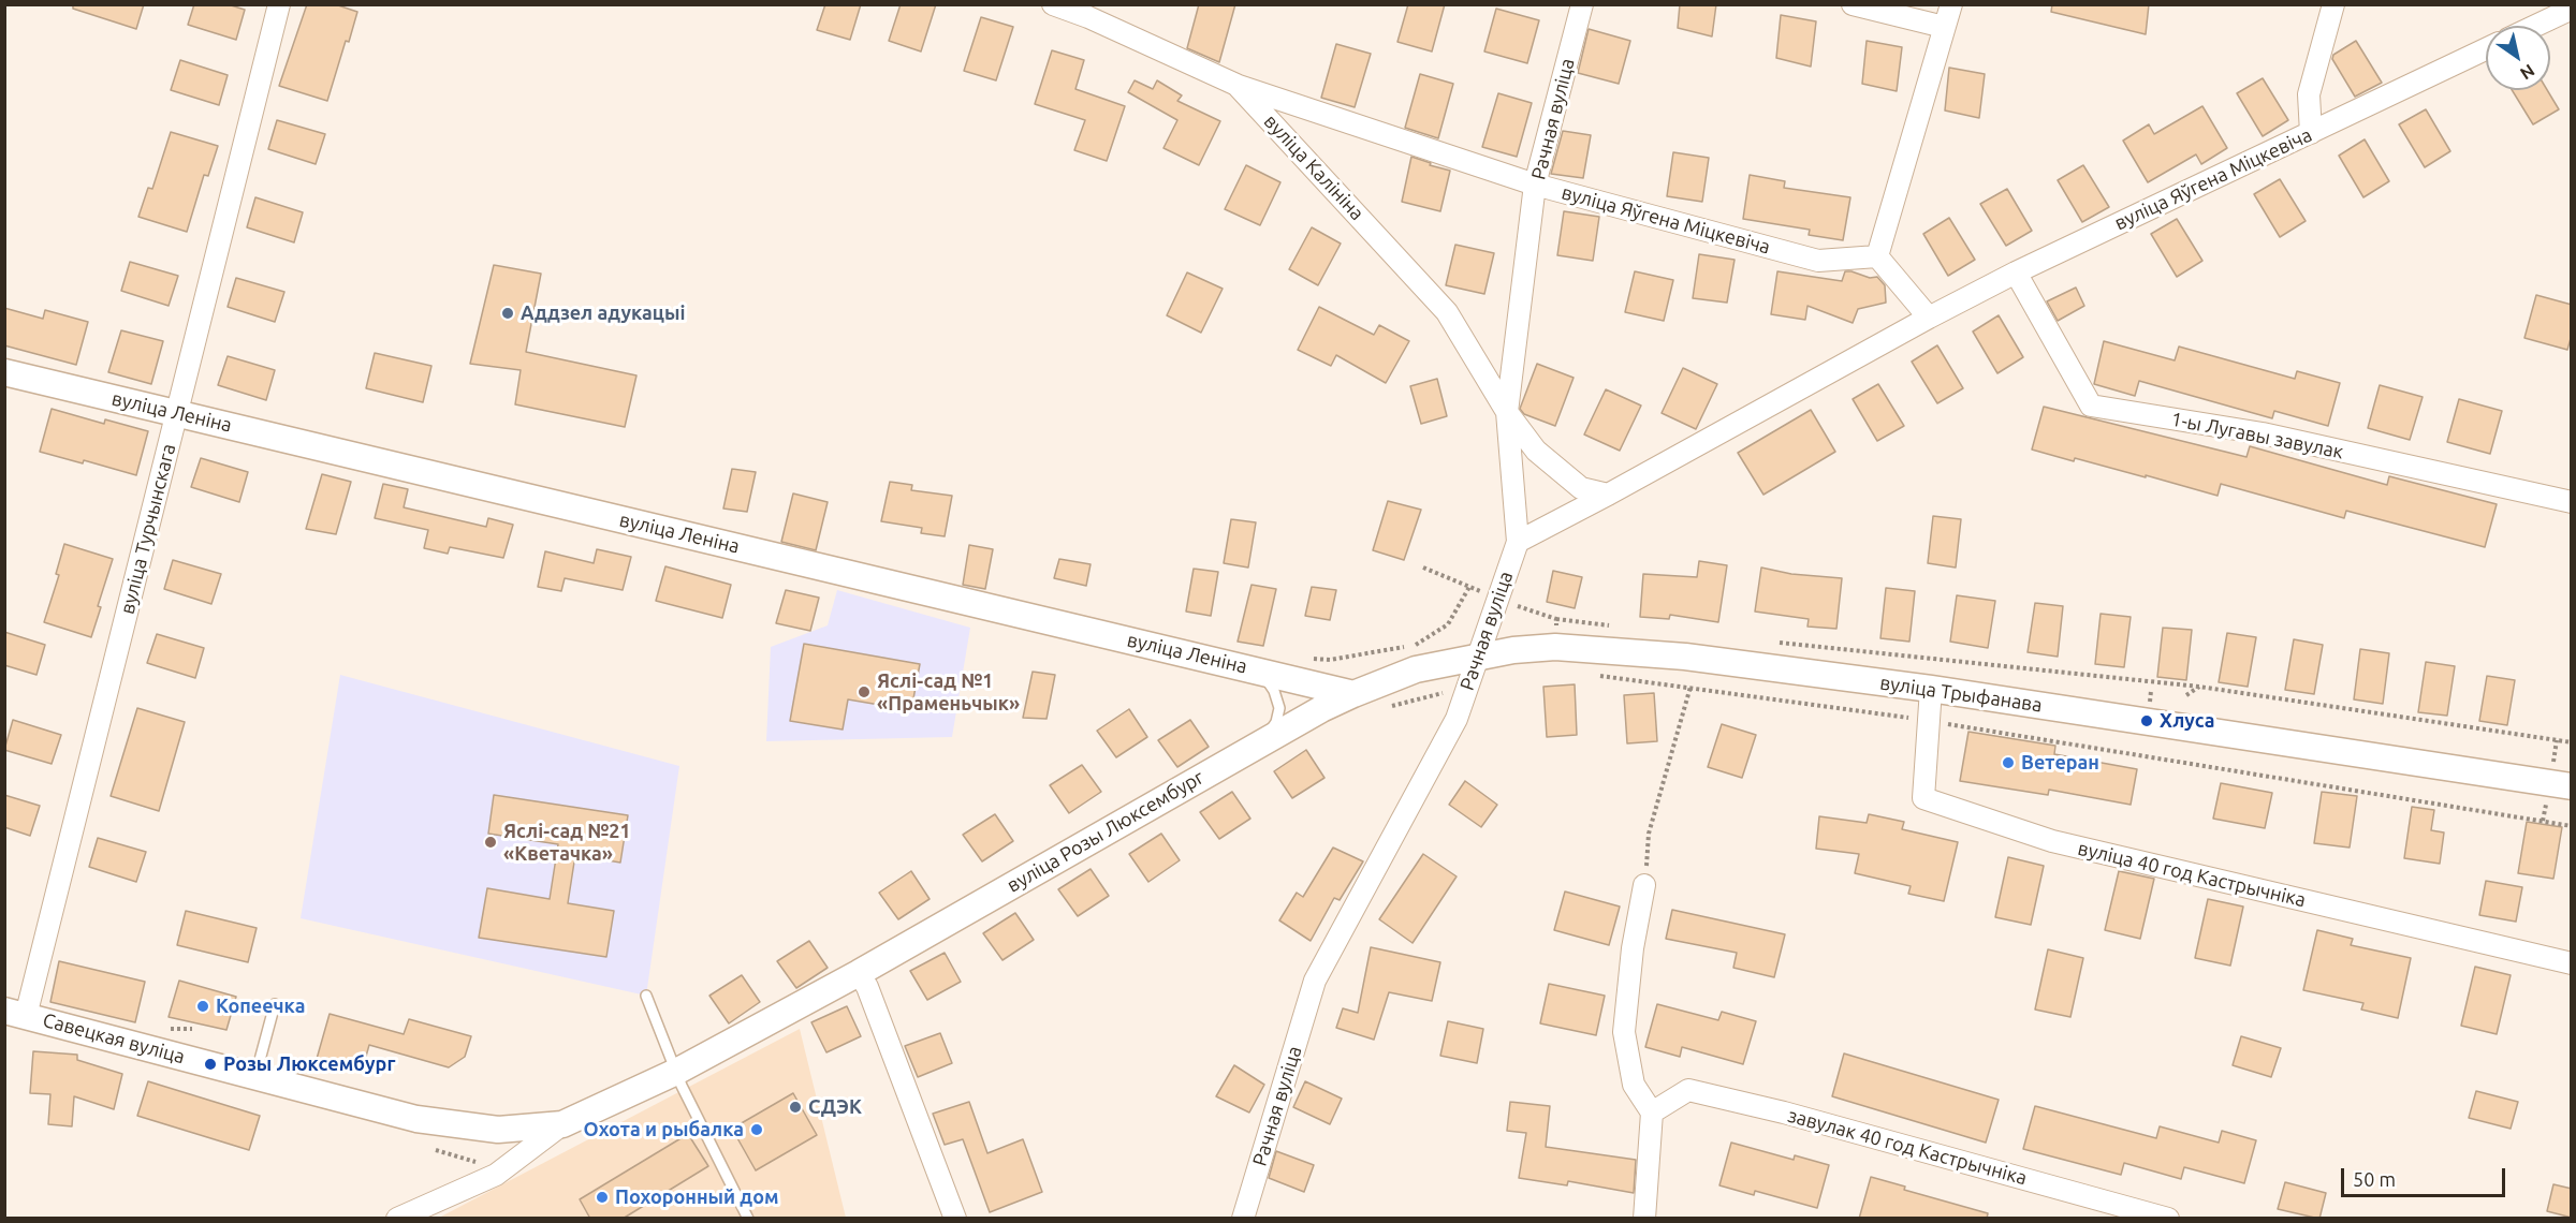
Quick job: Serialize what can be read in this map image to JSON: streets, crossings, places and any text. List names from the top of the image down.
{
  "streets": {
    "street": [
      "Рачная вуліца",
      "вуліца Калініна",
      "вуліца Яўгена Міцкевіча",
      "вуліца Леніна",
      "1-ы Лугавы завулак",
      "вуліца Турчынскага",
      "вуліца Трыфанава",
      "вуліца Розы Люксембург",
      "вуліца 40 год Кастрычніка",
      "Савецкая вуліца",
      "завулак 40 год Кастрычніка"
    ]
  },
  "crossings": [
    ["Рачная вуліца", "вуліца Калініна"],
    ["Рачная вуліца", "вуліца Яўгена Міцкевіча"],
    ["Рачная вуліца", "вуліца Трыфанава"],
    ["вуліца Калініна", "вуліца Яўгена Міцкевіча"],
    ["вуліца Яўгена Міцкевіча", "1-ы Лугавы завулак"],
    ["вуліца Леніна", "вуліца Турчынскага"],
    ["вуліца Леніна", "вуліца Трыфанава"],
    ["вуліца Леніна", "вуліца Розы Люксембург"],
    ["вуліца Турчынскага", "Савецкая вуліца"],
    ["вуліца Трыфанава", "вуліца Розы Люксембург"],
    ["вуліца Трыфанава", "вуліца 40 год Кастрычніка"],
    ["вуліца Розы Люксембург", "Савецкая вуліца"]
  ],
  "places": [
    "Аддзел адукацыі",
    "Яслі-сад №1 «Праменьчык»",
    "Хлуса",
    "Ветеран",
    "Яслі-сад №21 «Кветачка»",
    "Копеечка",
    "Розы Люксембург",
    "СДЭК",
    "Охота и рыбалка",
    "Похоронный дом"
  ],
  "scale_bar": "50 m",
  "north": "bottom right"
}
